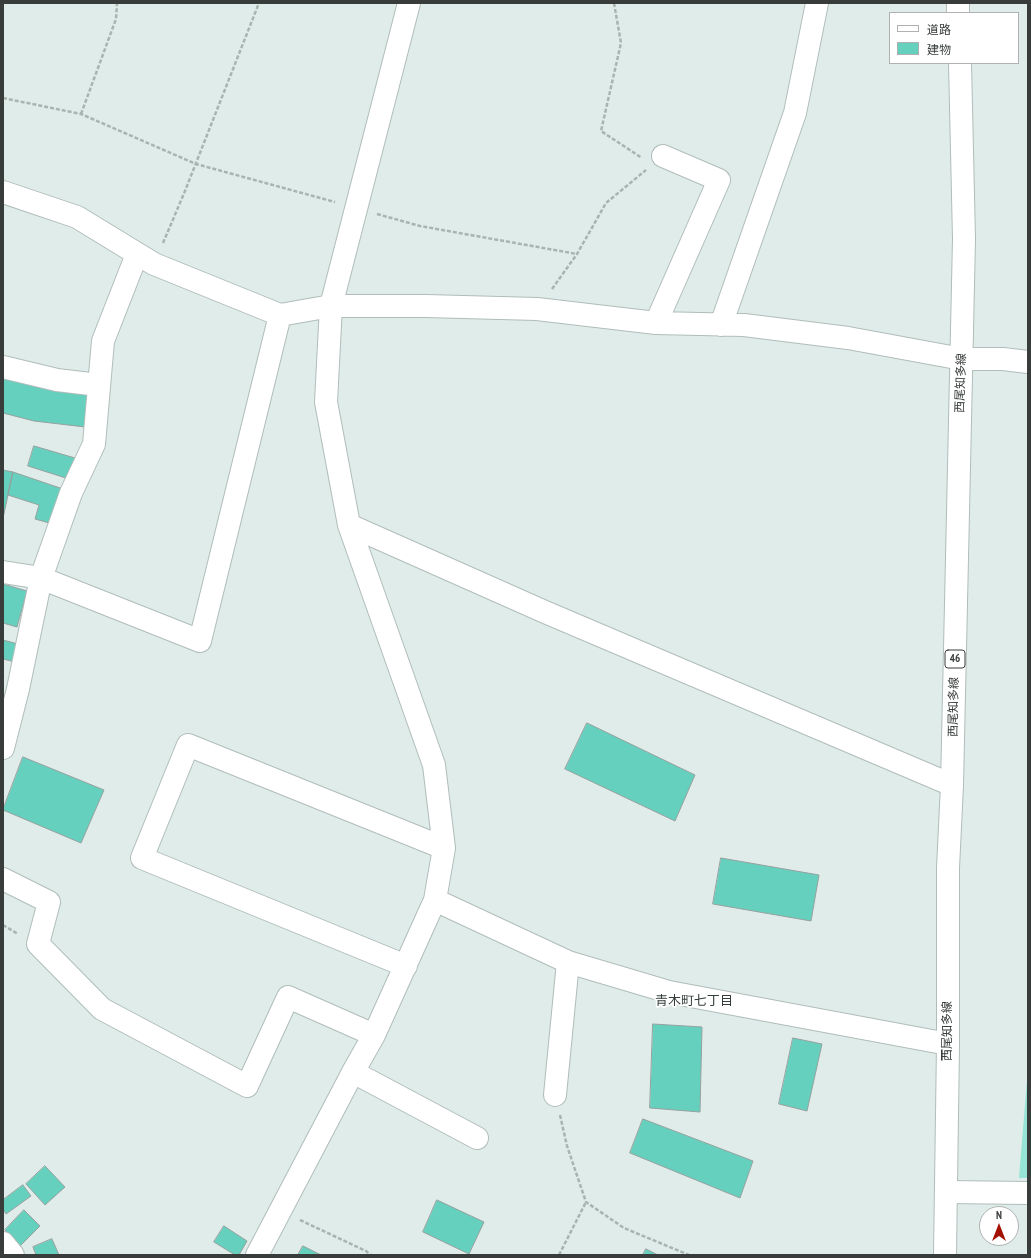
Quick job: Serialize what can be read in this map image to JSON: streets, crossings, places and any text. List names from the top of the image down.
{
  "streets": {
    "street": ["西尾知多線", "46"]
  },
  "districts": ["青木町七丁目"],
  "legend": ["道路", "建物"],
  "north": "top"
}
